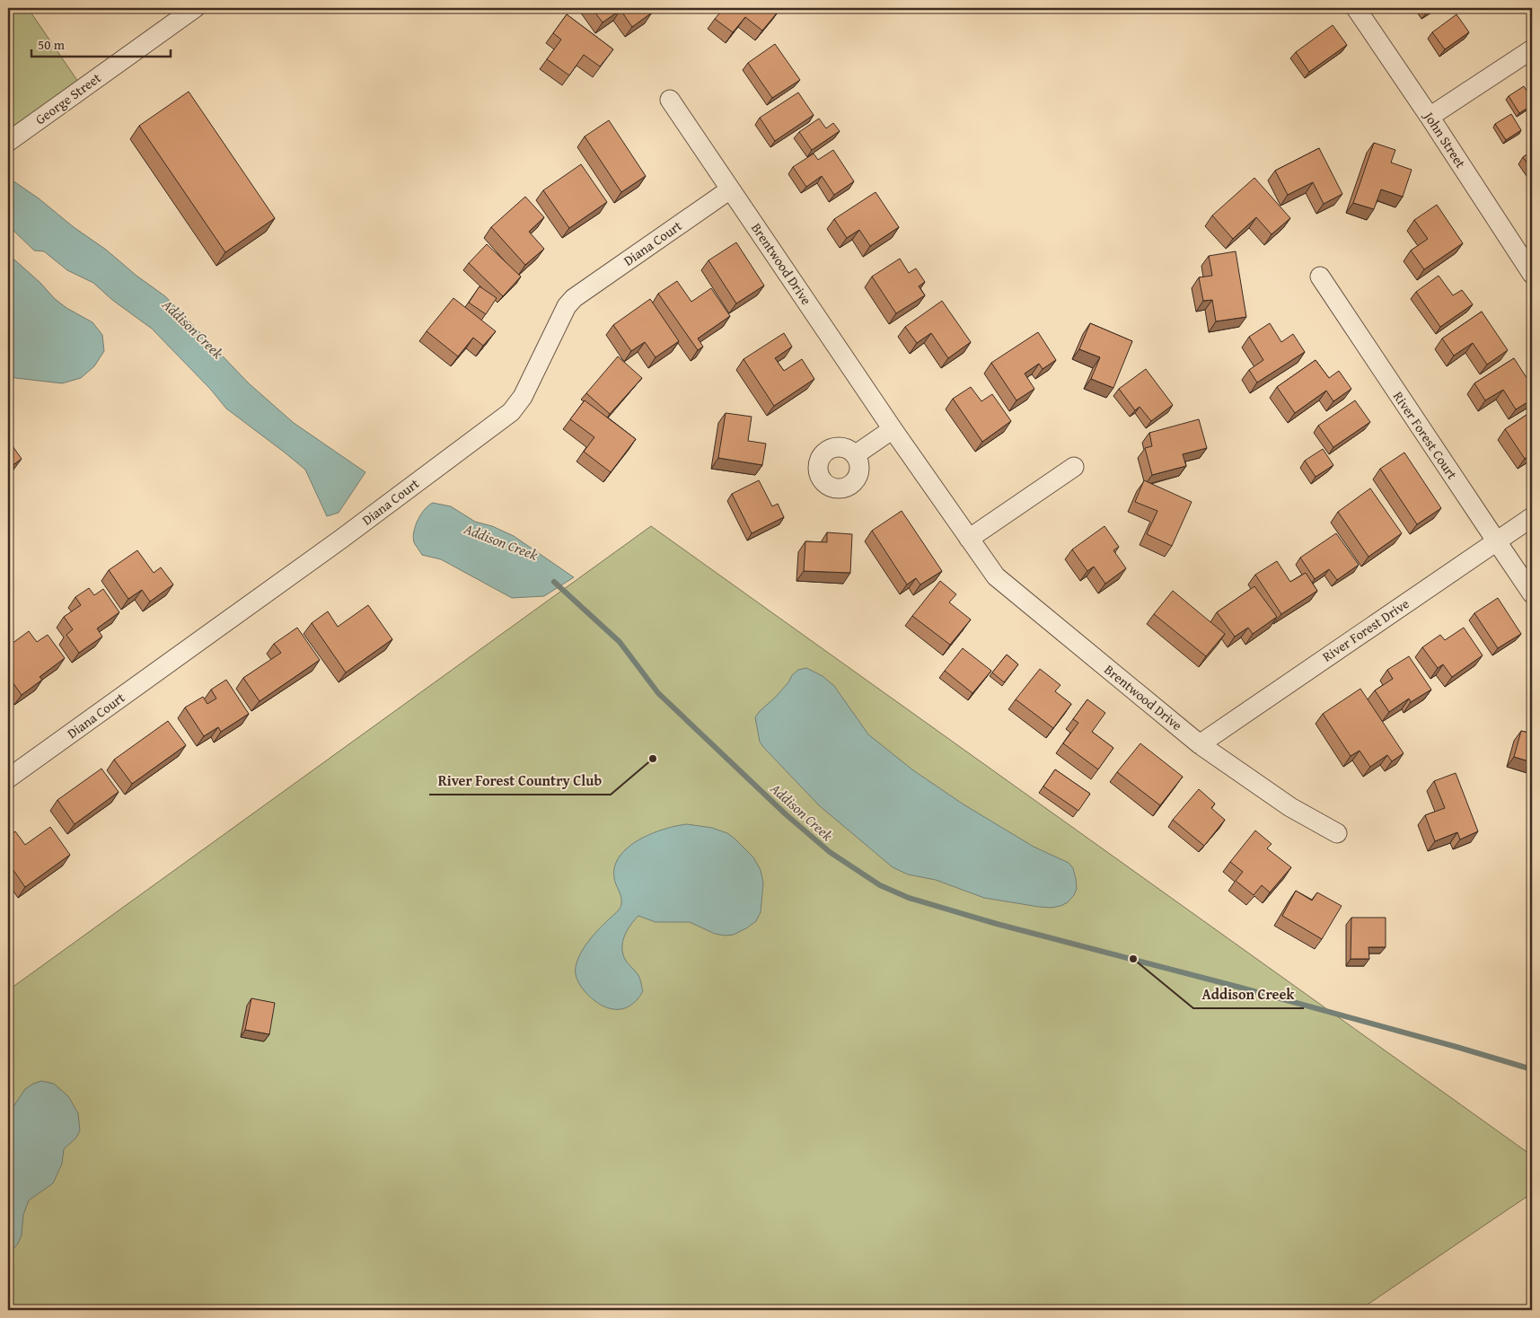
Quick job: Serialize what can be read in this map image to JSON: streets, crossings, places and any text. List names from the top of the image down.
{
  "streets": {
    "street": [
      "George Street",
      "John Street",
      "Diana Court",
      "Brentwood Drive",
      "River Forest Court",
      "River Forest Drive"
    ]
  },
  "crossings": [
    ["Diana Court", "Brentwood Drive"],
    ["Brentwood Drive", "River Forest Drive"],
    ["River Forest Court", "River Forest Drive"]
  ],
  "water": ["Addison Creek"],
  "places": ["River Forest Country Club", "Addison Creek"],
  "scale_bar": "50 m"
}
